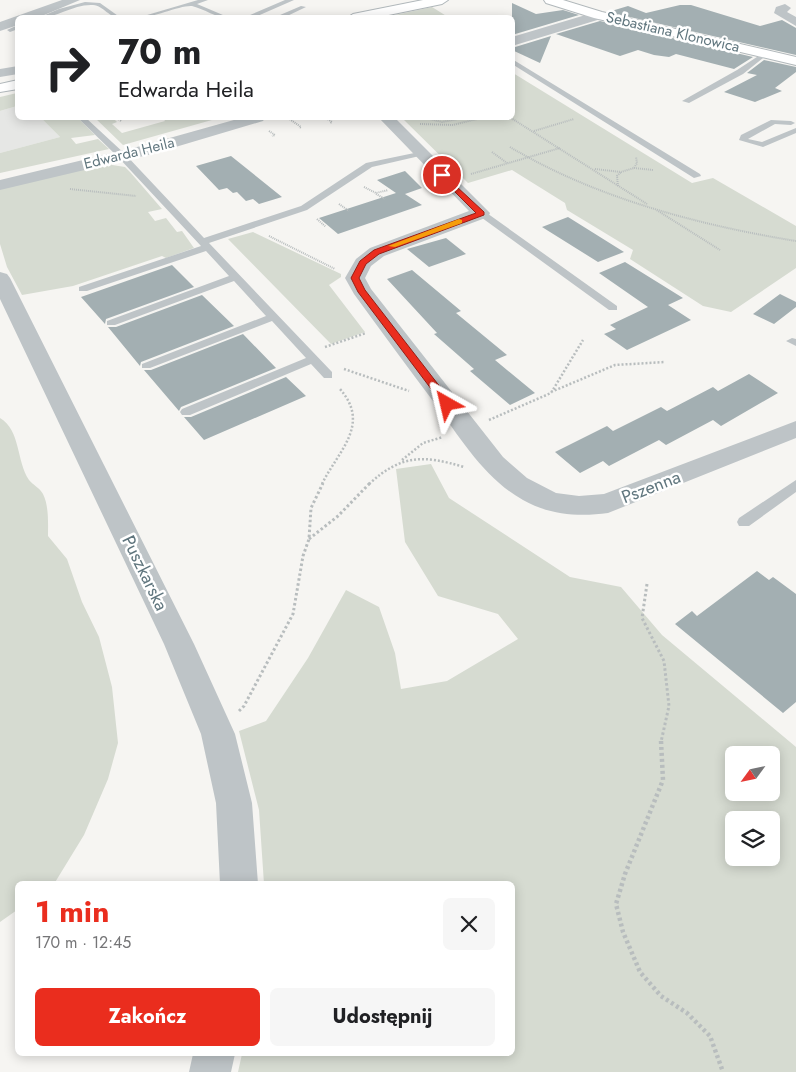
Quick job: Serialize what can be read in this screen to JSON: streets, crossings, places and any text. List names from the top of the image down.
{
  "streets": {
    "street": [
      "Sebastiana Klonowica",
      "Edwarda Heila",
      "Pszenna",
      "Puszkarska"
    ]
  },
  "north": "bottom left",
  "page": {
    "turn": ["70 m", "Edwarda Heila"],
    "heading": ["1 min", "170 m · 12:45"],
    "buttons": ["Zakończ", "Udostępnij"]
  }
}
